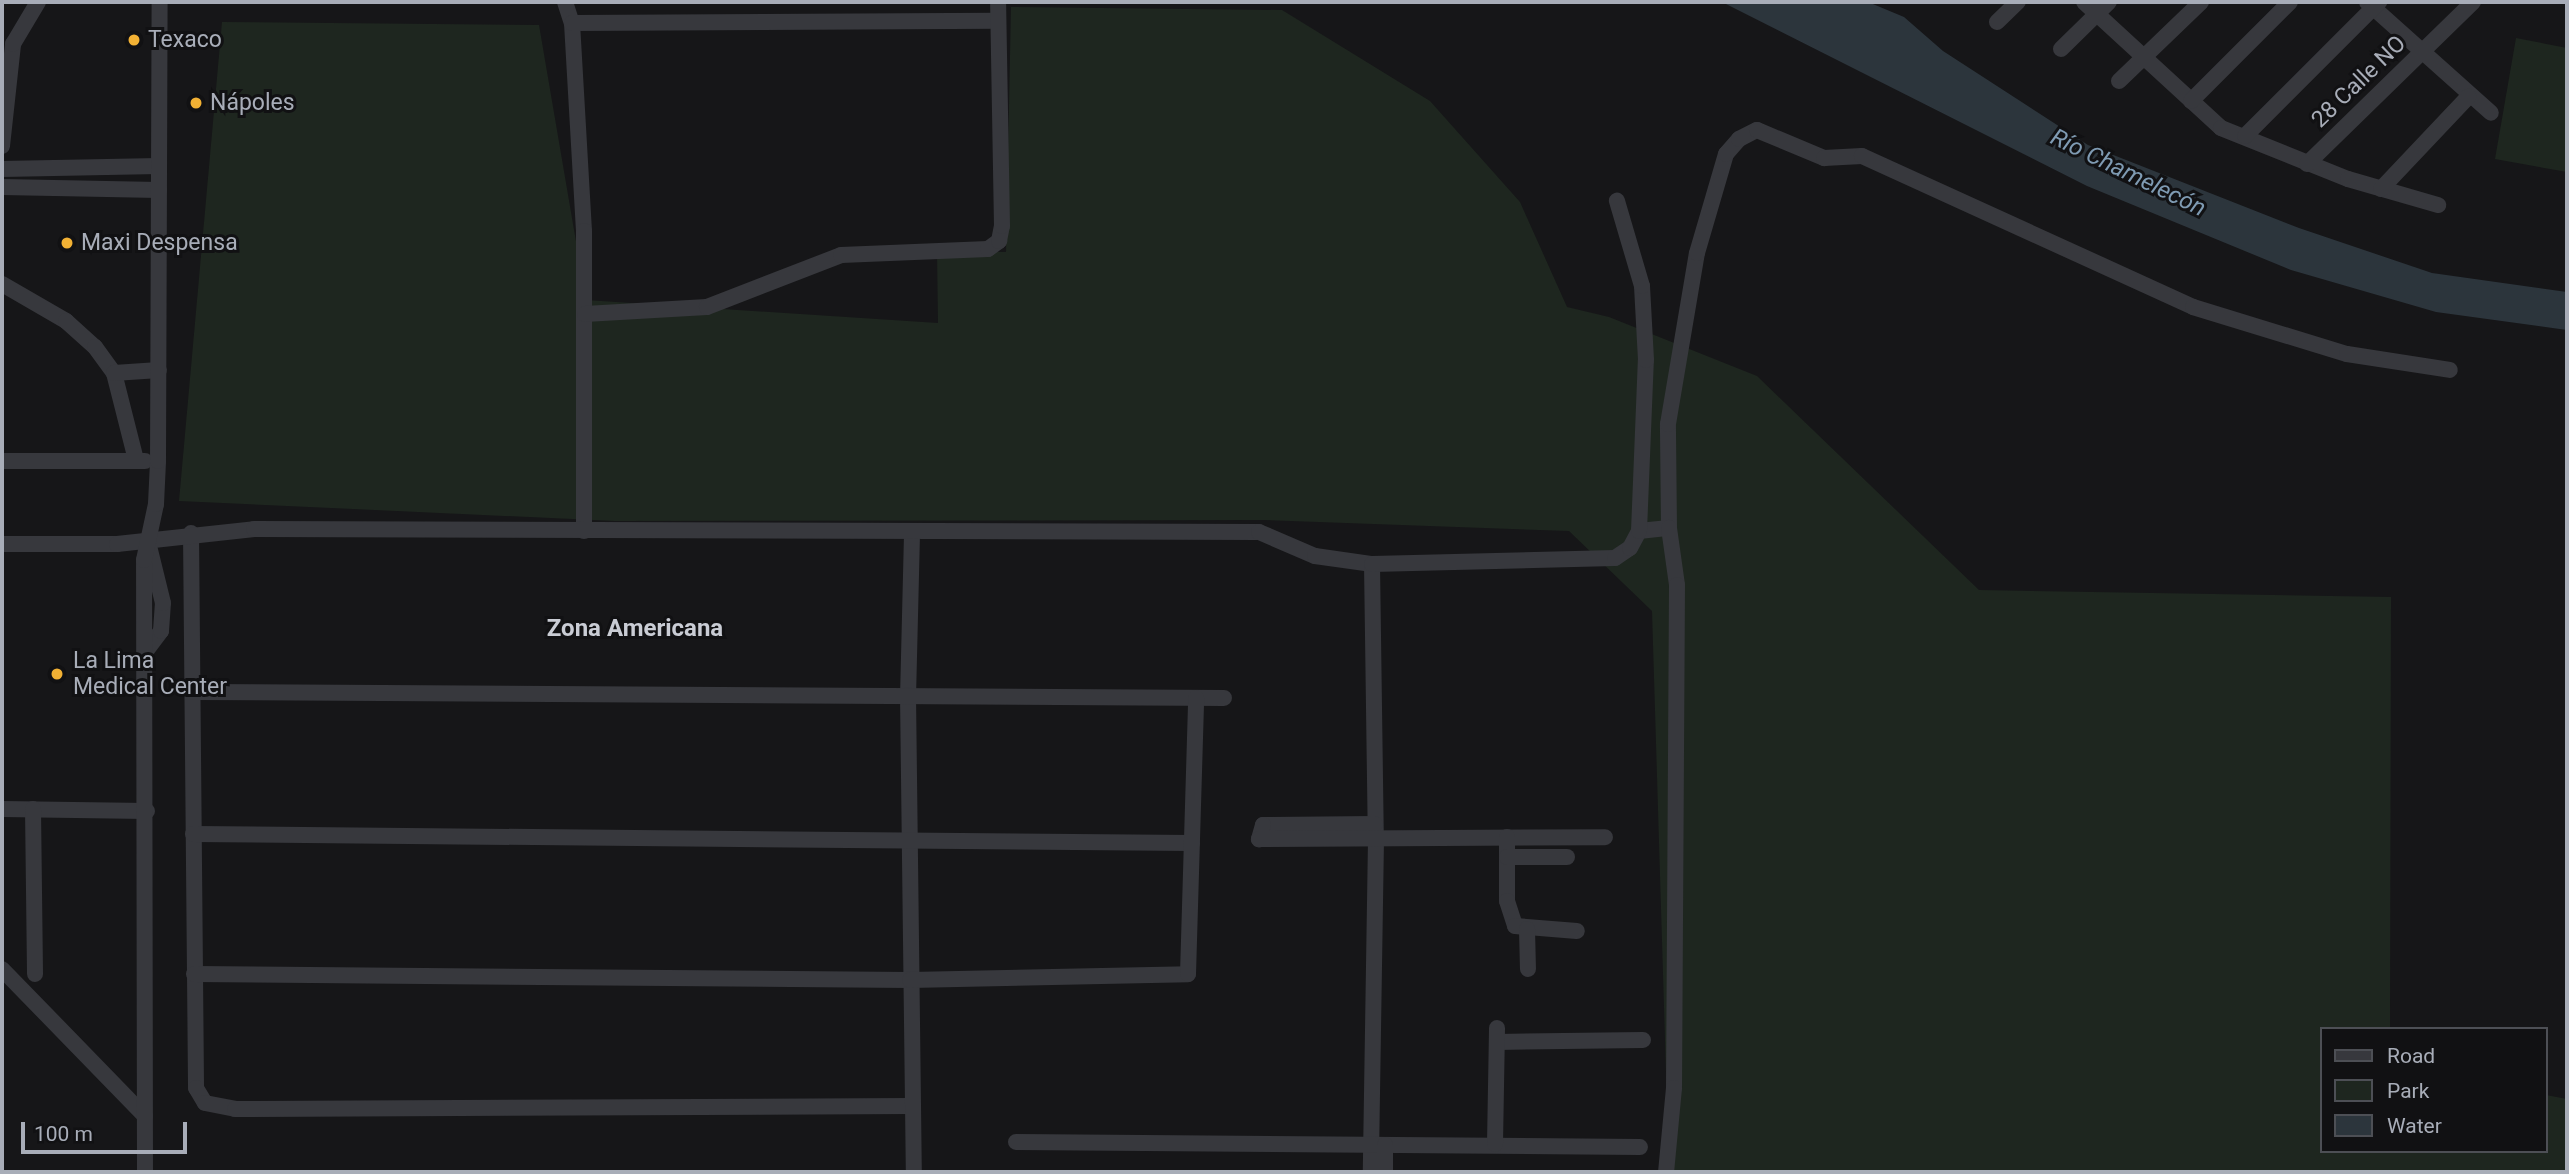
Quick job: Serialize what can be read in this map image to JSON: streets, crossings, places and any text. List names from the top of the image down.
{
  "streets": {
    "street": ["28 Calle NO"]
  },
  "districts": ["Zona Americana"],
  "water": ["Río Chamelecón"],
  "places": [
    "Texaco",
    "Nápoles",
    "Maxi Despensa",
    "La Lima Medical Center"
  ],
  "legend": ["Road", "Park", "Water"],
  "scale_bar": "100 m"
}
